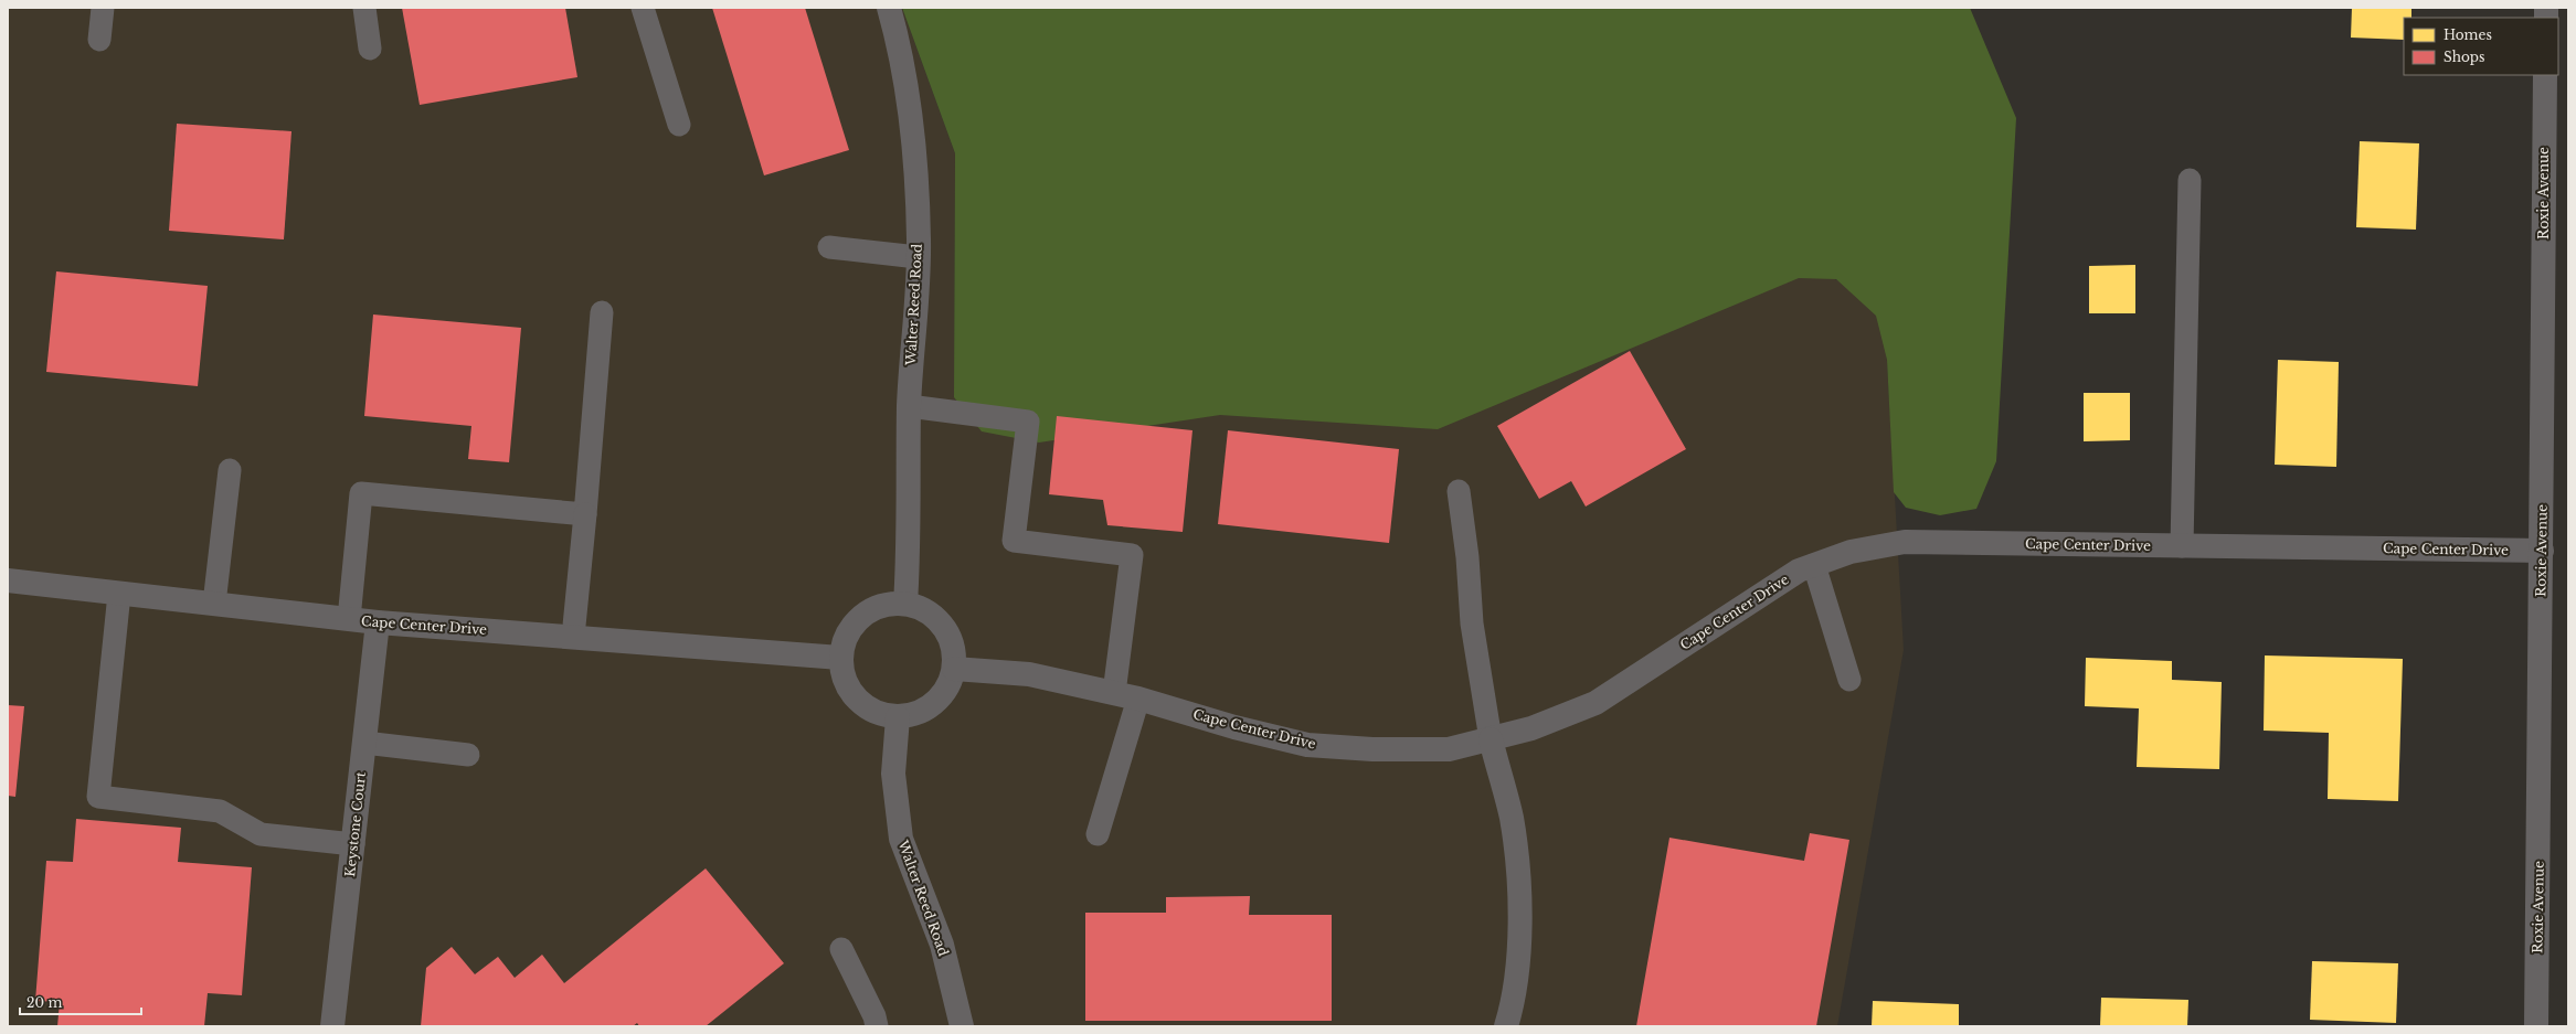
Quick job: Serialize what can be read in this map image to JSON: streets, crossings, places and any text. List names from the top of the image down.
{
  "streets": {
    "street": [
      "Roxie Avenue",
      "Walter Reed Road",
      "Cape Center Drive",
      "Keystone Court"
    ]
  },
  "crossings": [
    ["Roxie Avenue", "Cape Center Drive"],
    ["Walter Reed Road", "Cape Center Drive"],
    ["Cape Center Drive", "Keystone Court"]
  ],
  "legend": ["Homes", "Shops"],
  "scale_bar": "20 m"
}
